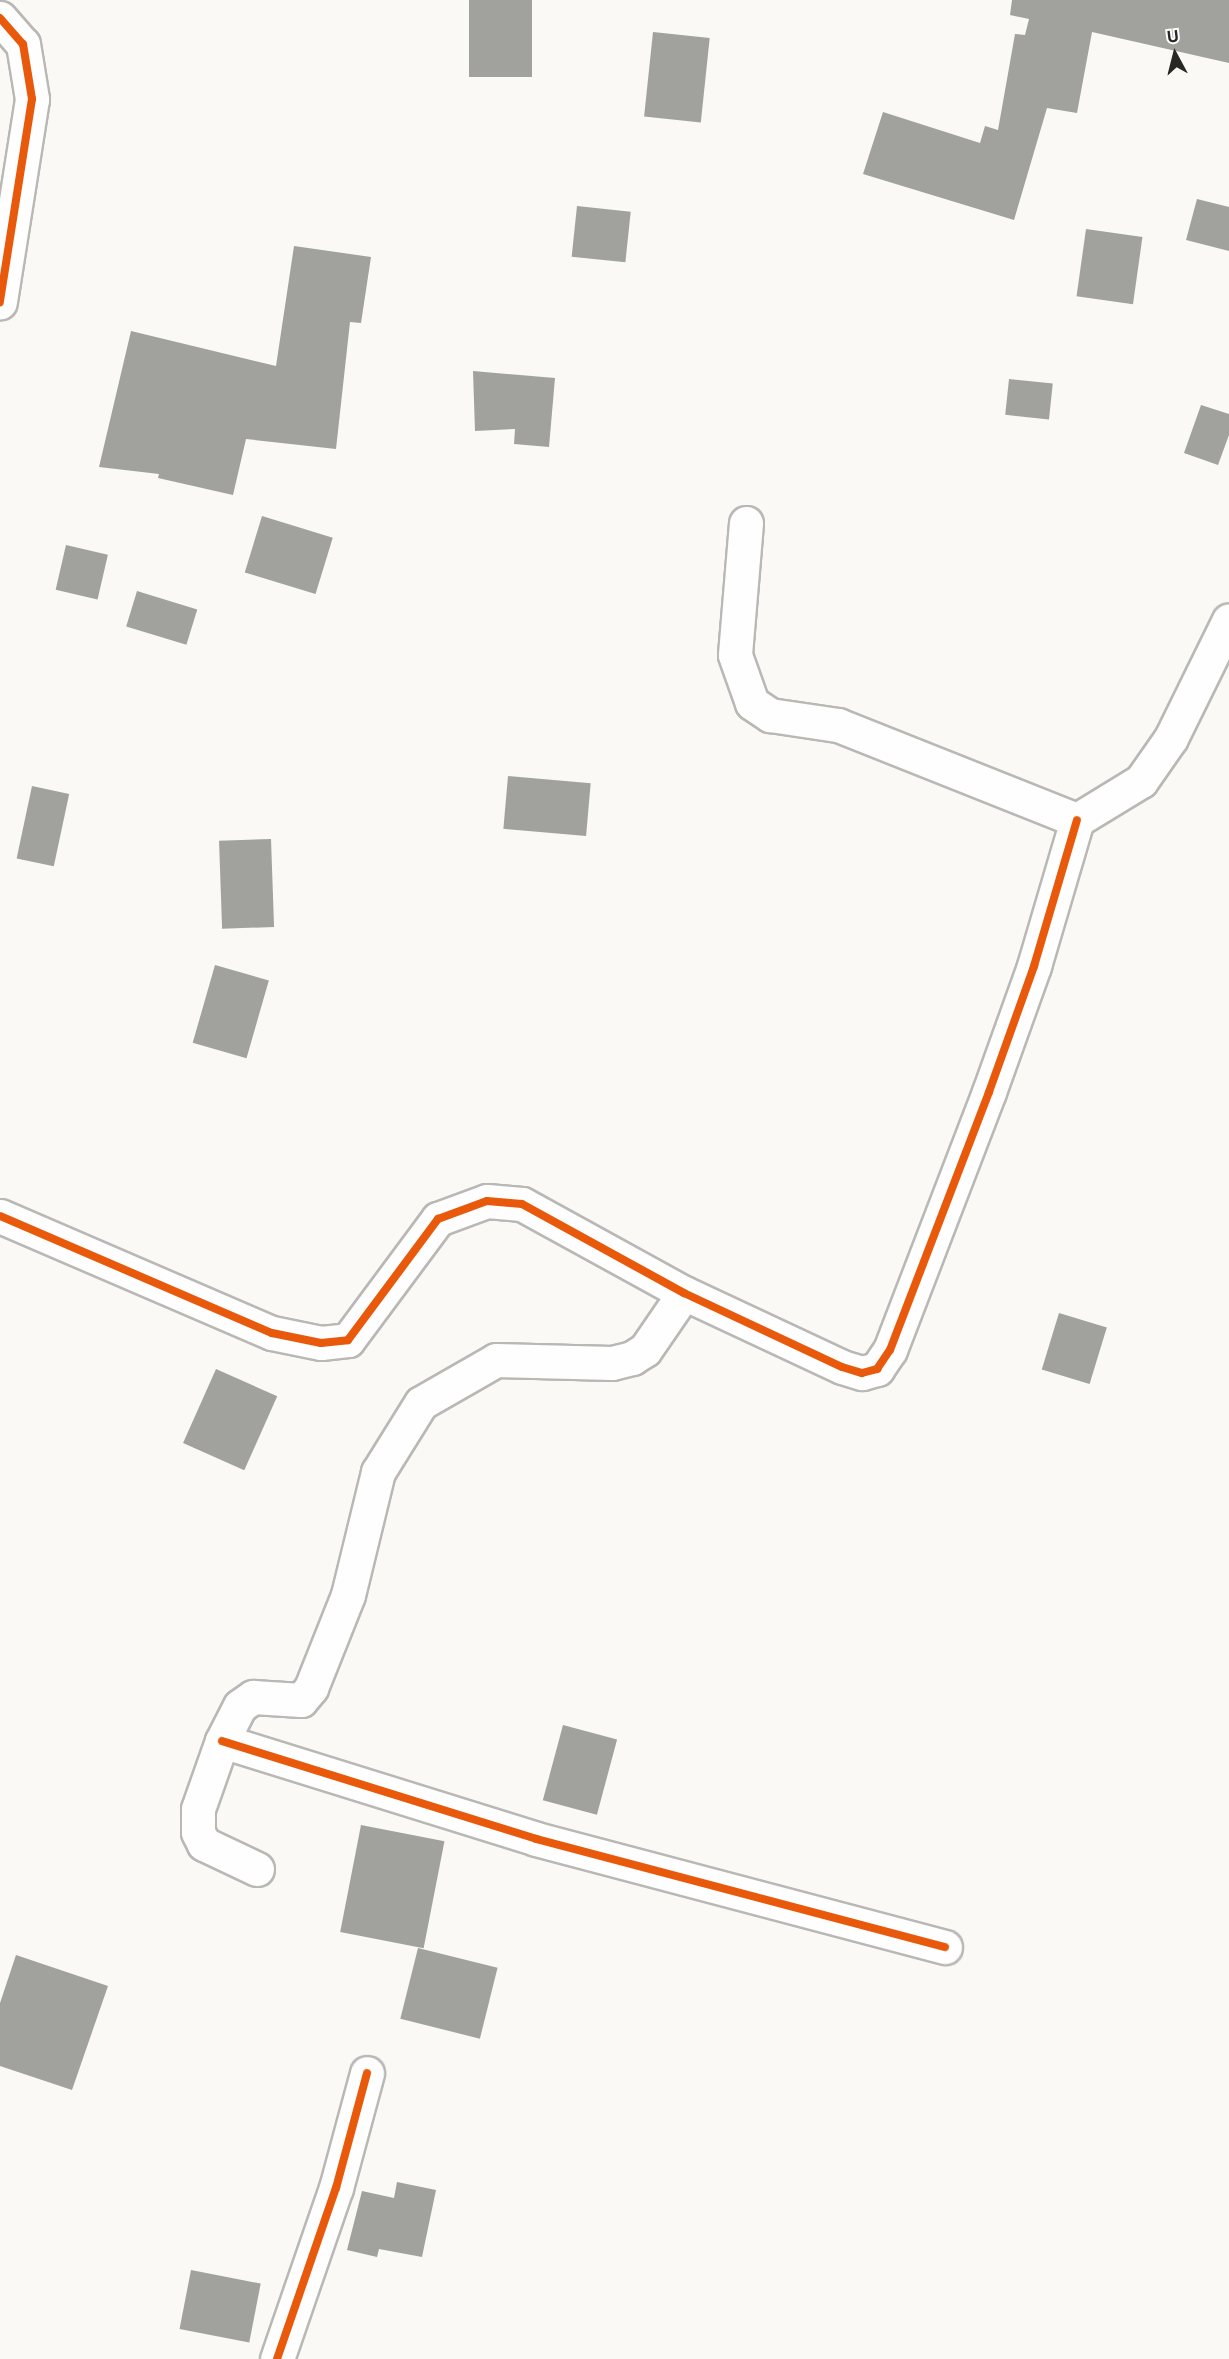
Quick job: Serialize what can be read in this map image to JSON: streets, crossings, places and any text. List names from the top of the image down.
{
  "north": "top"
}
